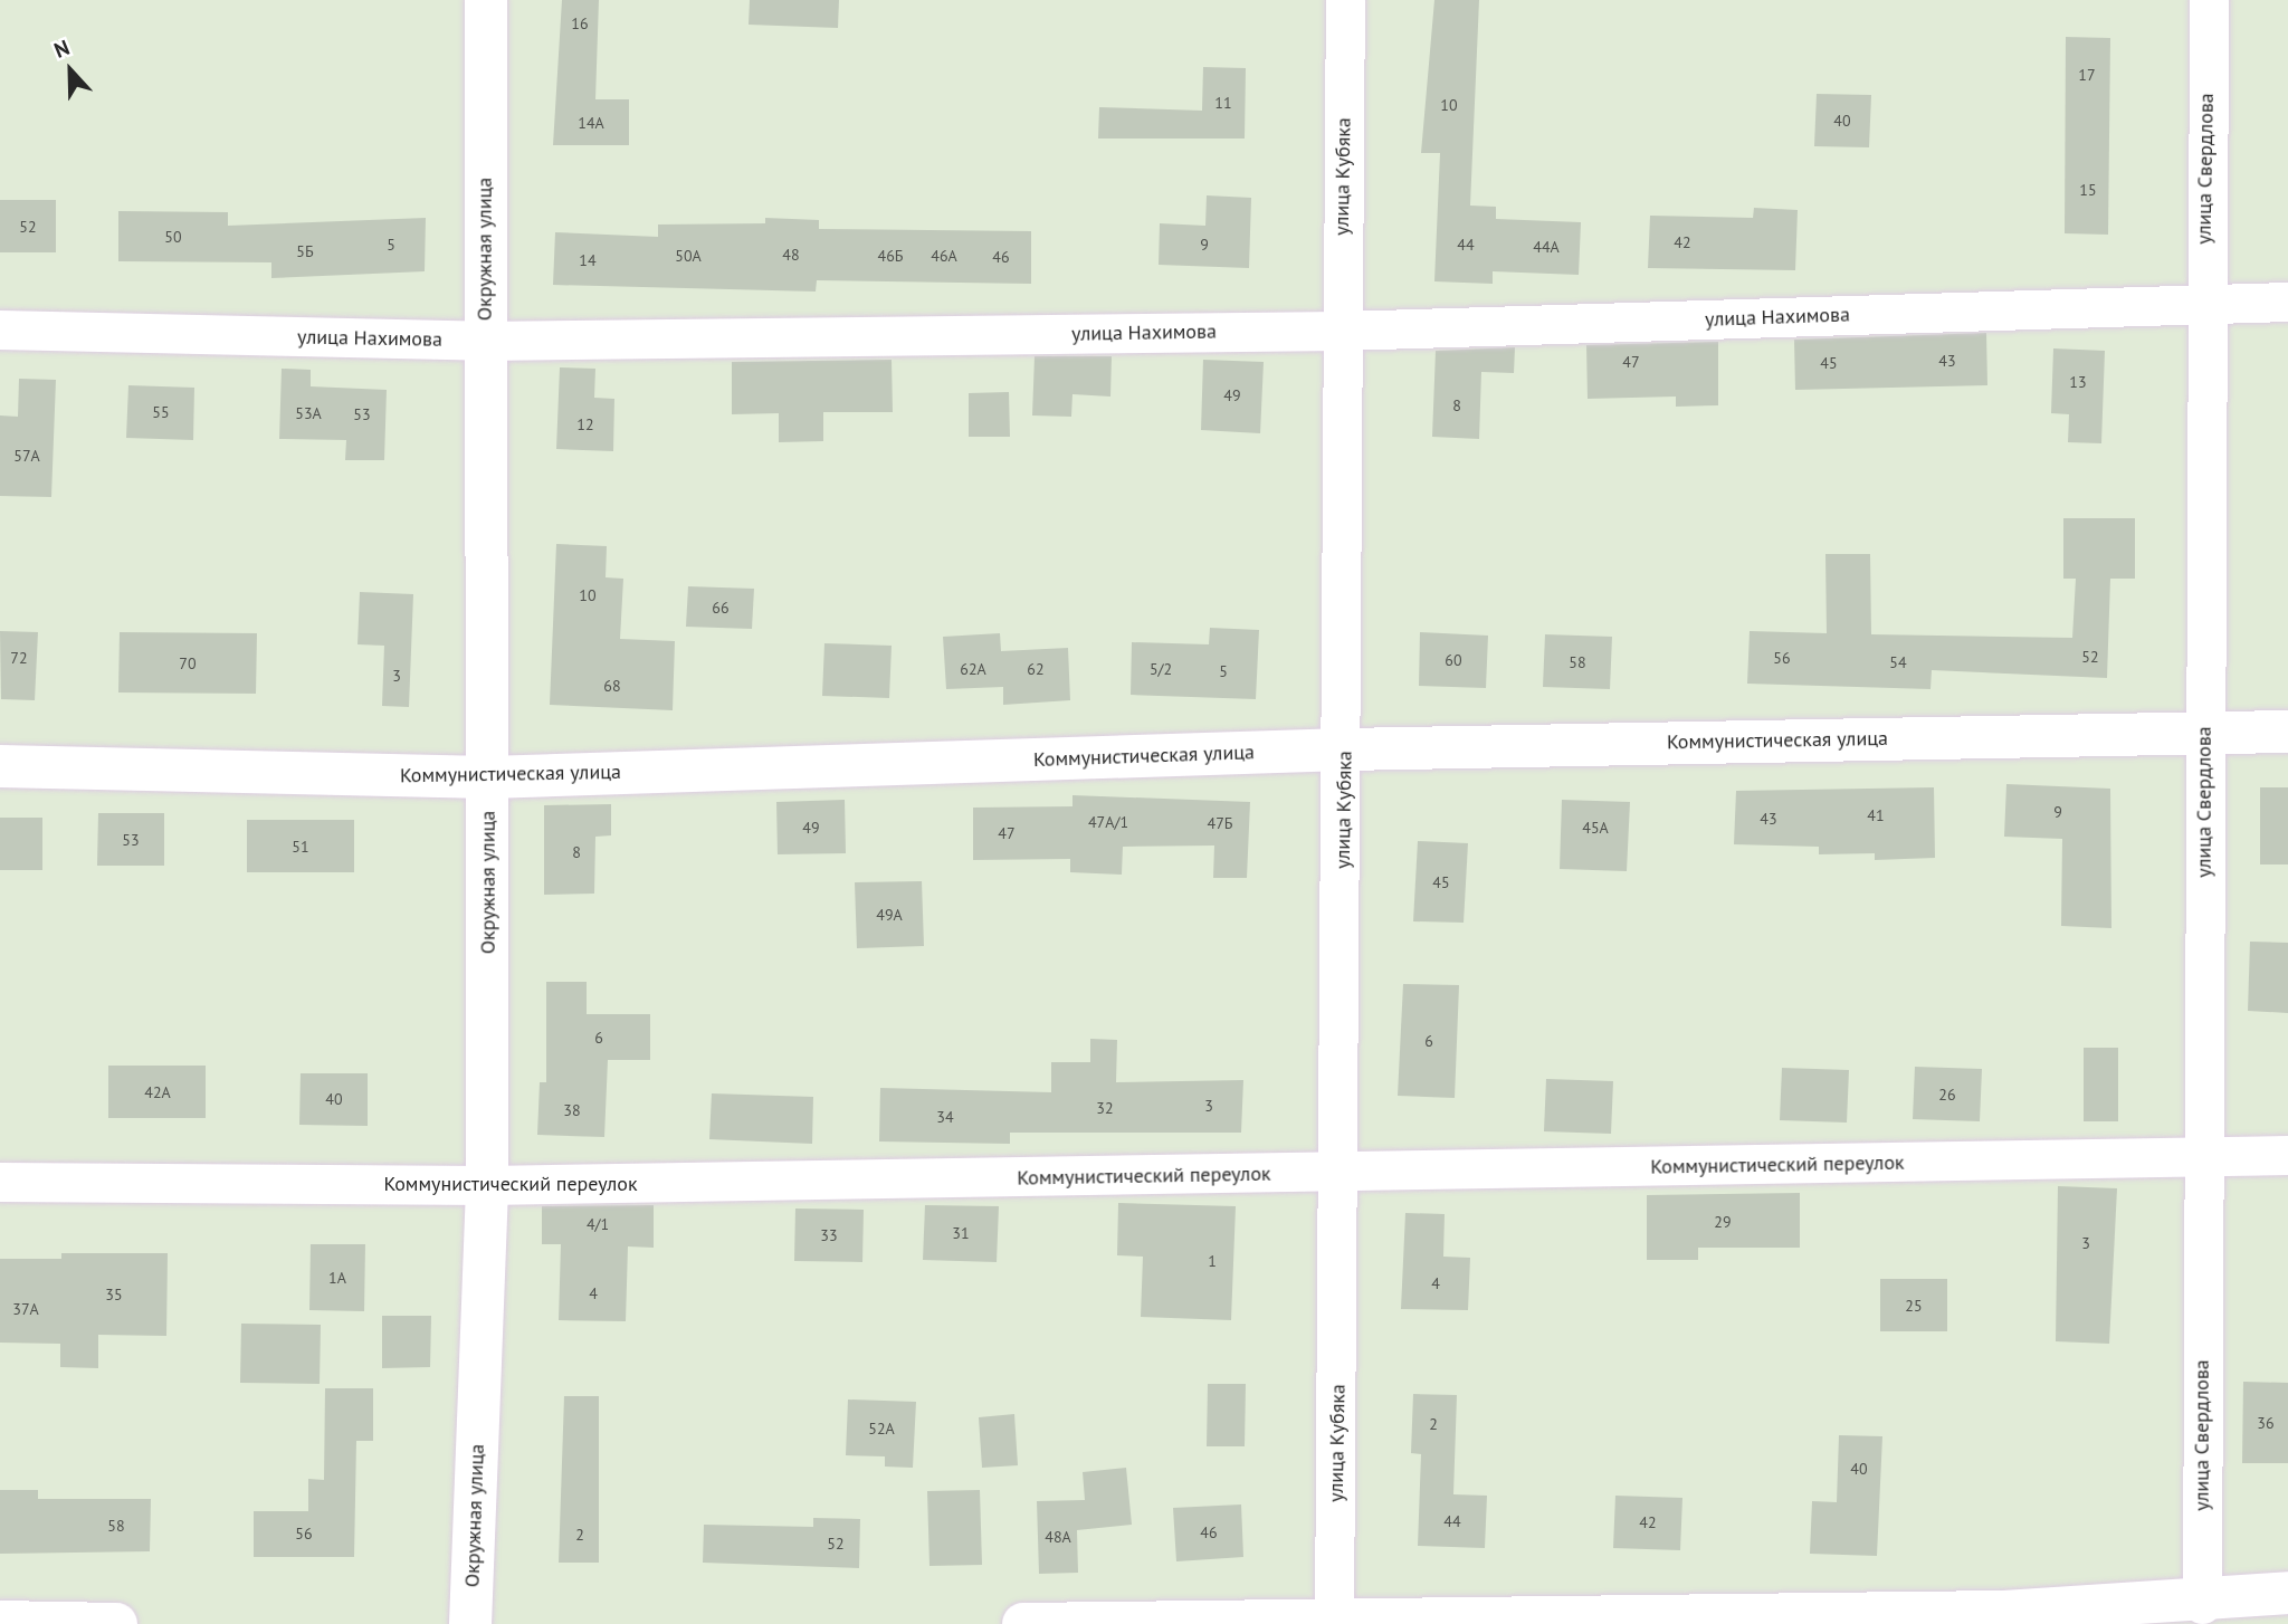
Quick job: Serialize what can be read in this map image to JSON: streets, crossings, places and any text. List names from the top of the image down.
{
  "streets": {
    "street": [
      "улица Свердлова",
      "улица Кубяка",
      "Окружная улица",
      "улица Нахимова",
      "Коммунистическая улица",
      "Коммунистический переулок"
    ]
  },
  "crossings": [
    ["улица Свердлова", "улица Нахимова"],
    ["улица Свердлова", "Коммунистическая улица"],
    ["улица Свердлова", "Коммунистический переулок"],
    ["улица Кубяка", "улица Нахимова"],
    ["улица Кубяка", "Коммунистическая улица"],
    ["улица Кубяка", "Коммунистический переулок"],
    ["Окружная улица", "улица Нахимова"],
    ["Окружная улица", "Коммунистическая улица"],
    ["Окружная улица", "Коммунистический переулок"]
  ],
  "house_numbers": [
    "16",
    "17",
    "11",
    "10",
    "40",
    "14А",
    "15",
    "52",
    "50",
    "42",
    "5",
    "9",
    "44",
    "44А",
    "5Б",
    "48",
    "50А",
    "46Б",
    "46А",
    "46",
    "14",
    "43",
    "47",
    "45",
    "13",
    "49",
    "8",
    "55",
    "53А",
    "53",
    "12",
    "57А",
    "10",
    "66",
    "52",
    "72",
    "56",
    "60",
    "58",
    "54",
    "70",
    "62А",
    "62",
    "5/2",
    "5",
    "3",
    "68",
    "9",
    "41",
    "43",
    "47А/1",
    "47Б",
    "49",
    "45А",
    "47",
    "53",
    "51",
    "8",
    "45",
    "49А",
    "6",
    "6",
    "42А",
    "26",
    "40",
    "3",
    "32",
    "38",
    "34",
    "29",
    "4/1",
    "31",
    "33",
    "3",
    "1",
    "1А",
    "4",
    "4",
    "35",
    "25",
    "37А",
    "36",
    "2",
    "52А",
    "40",
    "44",
    "42",
    "58",
    "46",
    "56",
    "2",
    "48А",
    "52"
  ],
  "north": "top"
}
